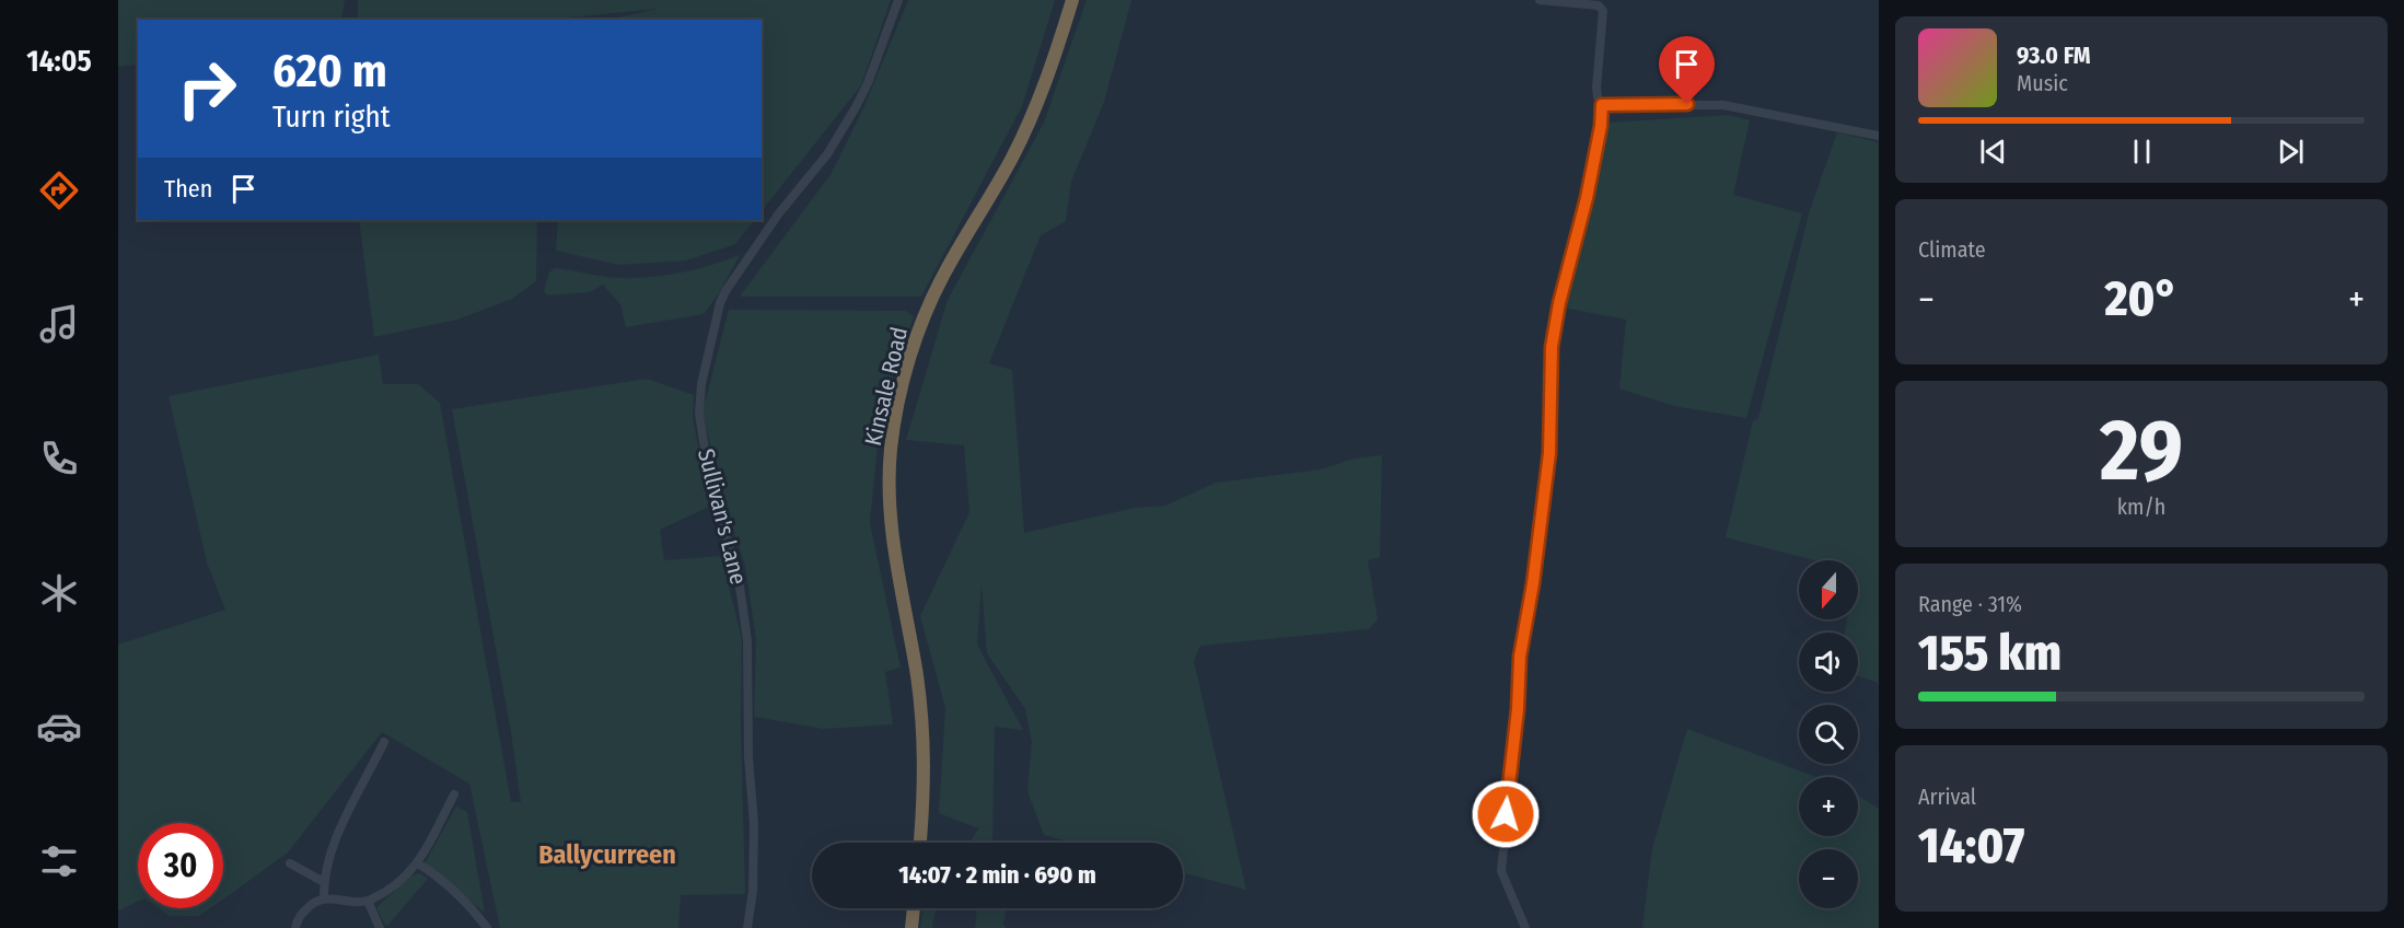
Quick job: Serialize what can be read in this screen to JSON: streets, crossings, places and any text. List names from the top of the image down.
{
  "streets": {
    "highway": ["Kinsale Road"],
    "street": ["Sullivan's Lane"]
  },
  "districts": ["Ballycurreen"],
  "north": "bottom",
  "page": {
    "tabs": "14:05",
    "turn": ["620 m", "Turn right"],
    "song": ["93.0 FM", "Music"],
    "then": "Then",
    "tile": [
      "Climate",
      ["29", "km/h"],
      ["Range · 31%", "155 km"],
      ["Arrival", "14:07"]
    ],
    "heat": ["−", "20°", "+"],
    "map_buttons": ["+", "−"],
    "limit": "30",
    "trip": "14:07 · 2 min · 690 m"
  }
}
